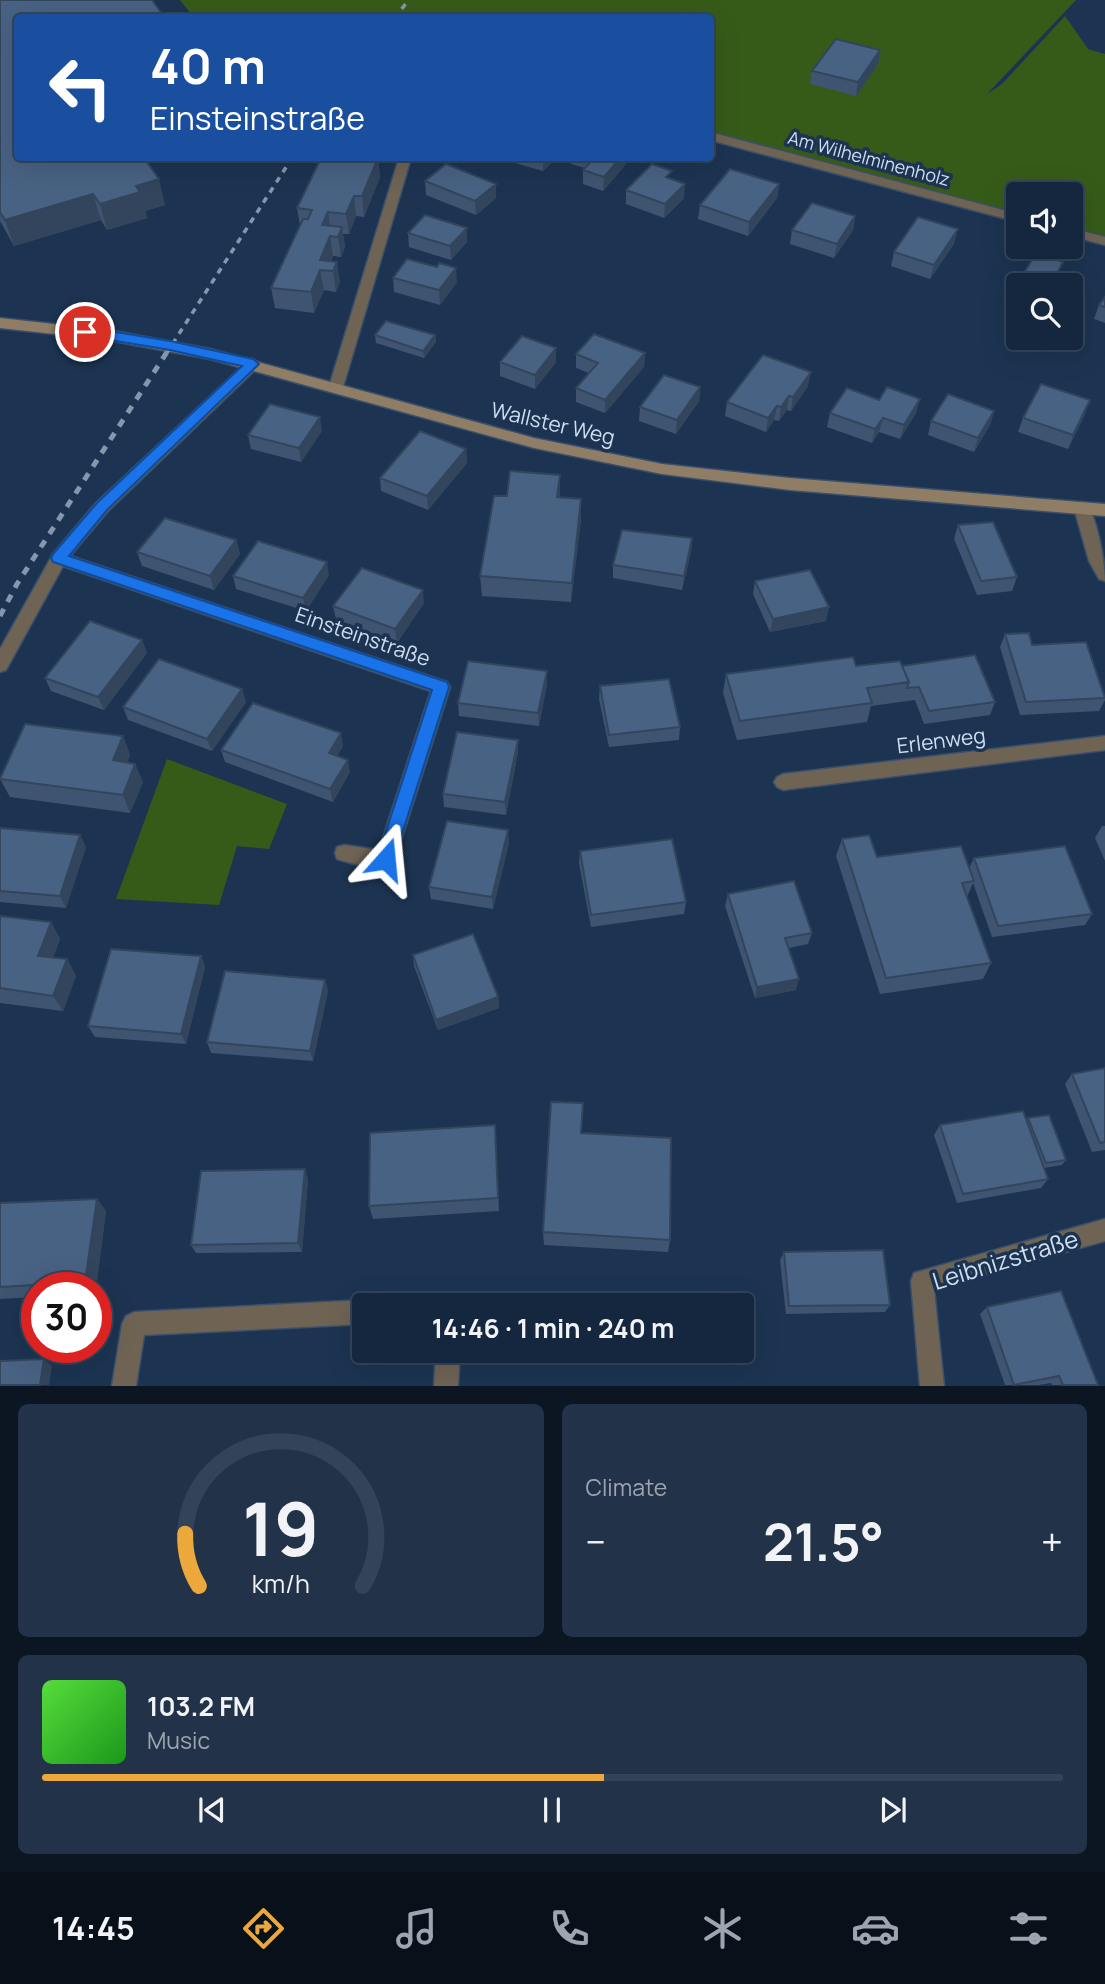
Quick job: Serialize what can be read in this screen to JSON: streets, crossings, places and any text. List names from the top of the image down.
{
  "streets": {
    "street": [
      "Am Wilhelminenholz",
      "Wallster Weg",
      "Einsteinstraße",
      "Erlenweg",
      "Leibnizstraße"
    ]
  },
  "page": {
    "turn": ["40 m", "Einsteinstraße"],
    "limit": "30",
    "trip": "14:46 · 1 min · 240 m",
    "tile": "Climate",
    "heat": ["−", "21.5°", "+"],
    "song": ["103.2 FM", "Music"],
    "tabs": "14:45",
    "gauge": ["19", "km/h"]
  }
}
